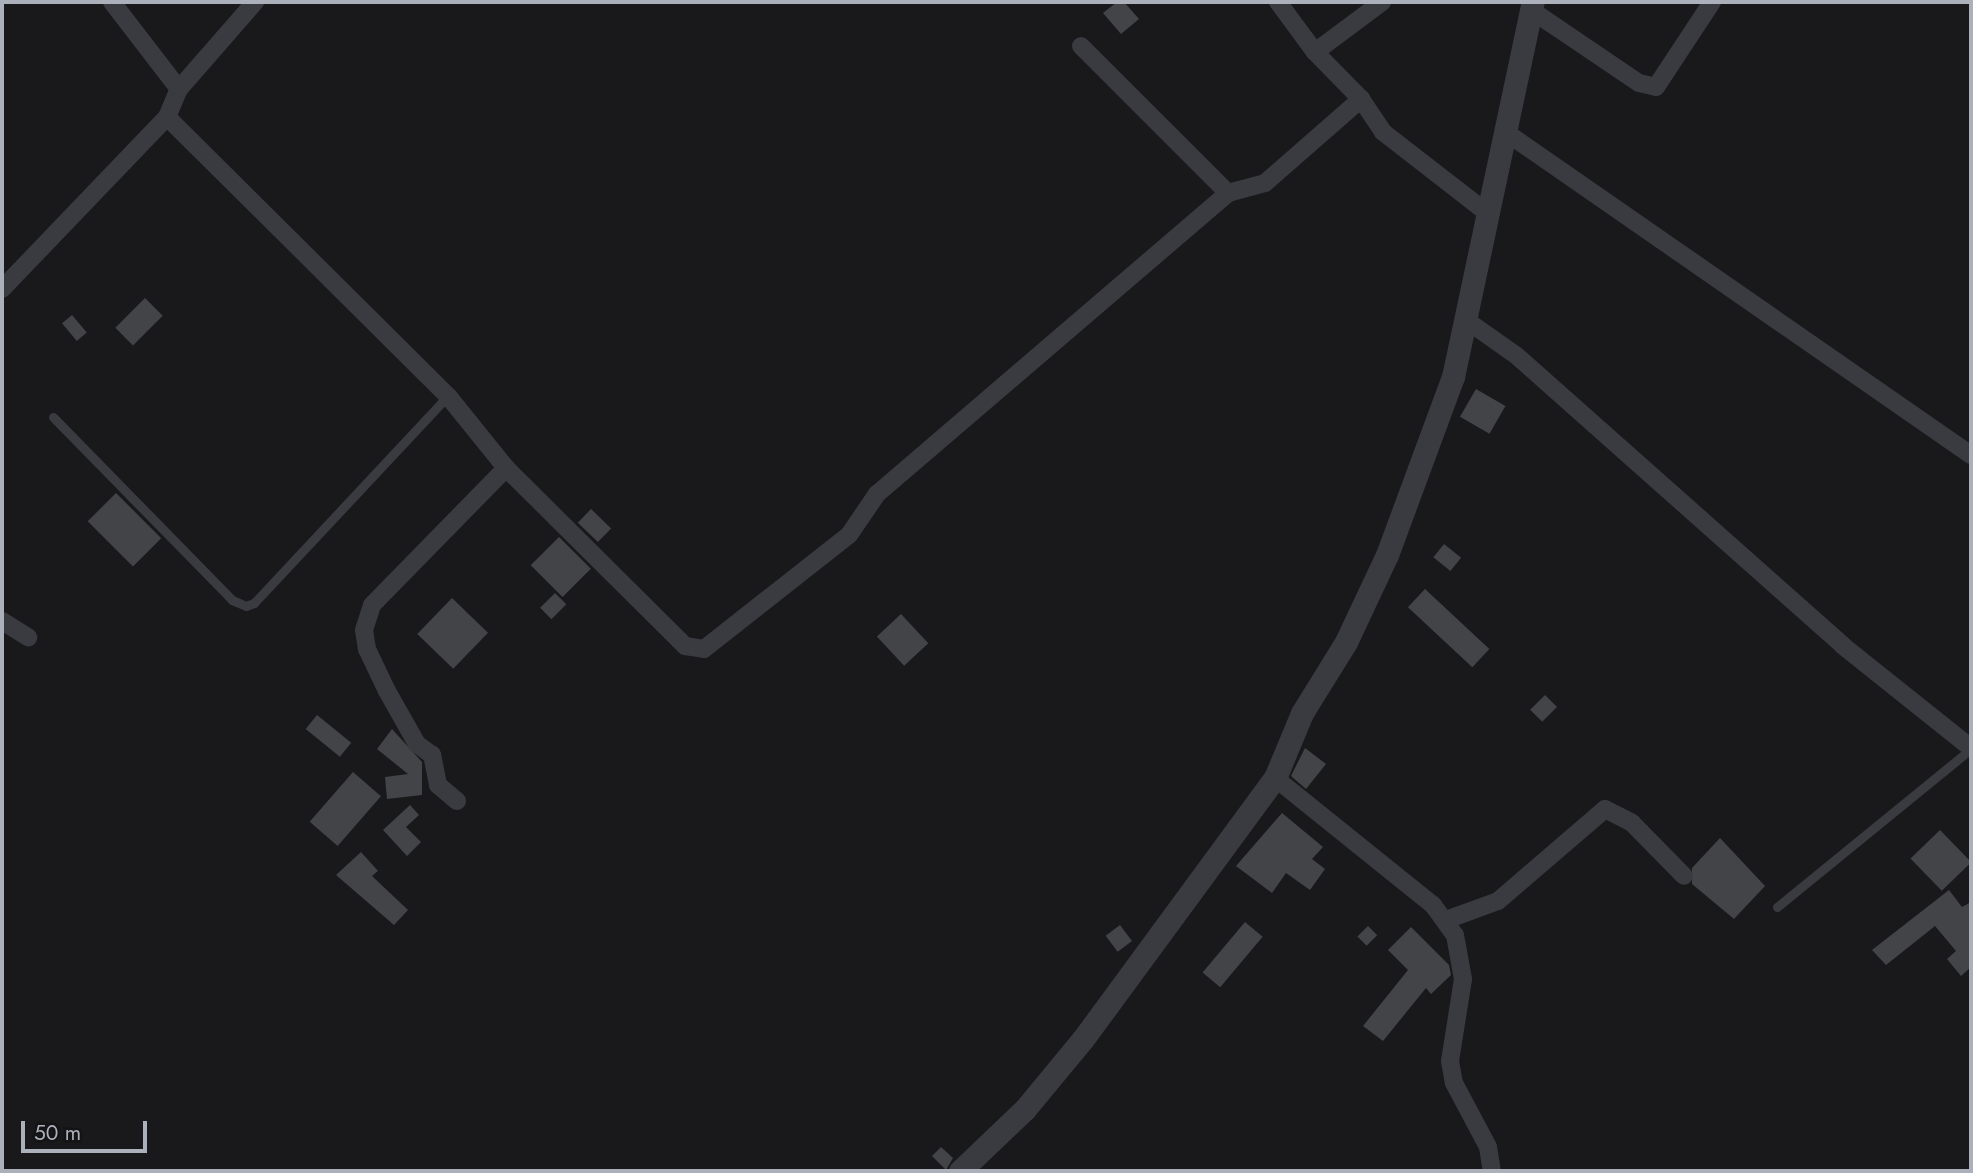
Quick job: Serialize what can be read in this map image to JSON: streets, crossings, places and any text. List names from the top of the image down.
{
  "scale_bar": "50 m"
}
